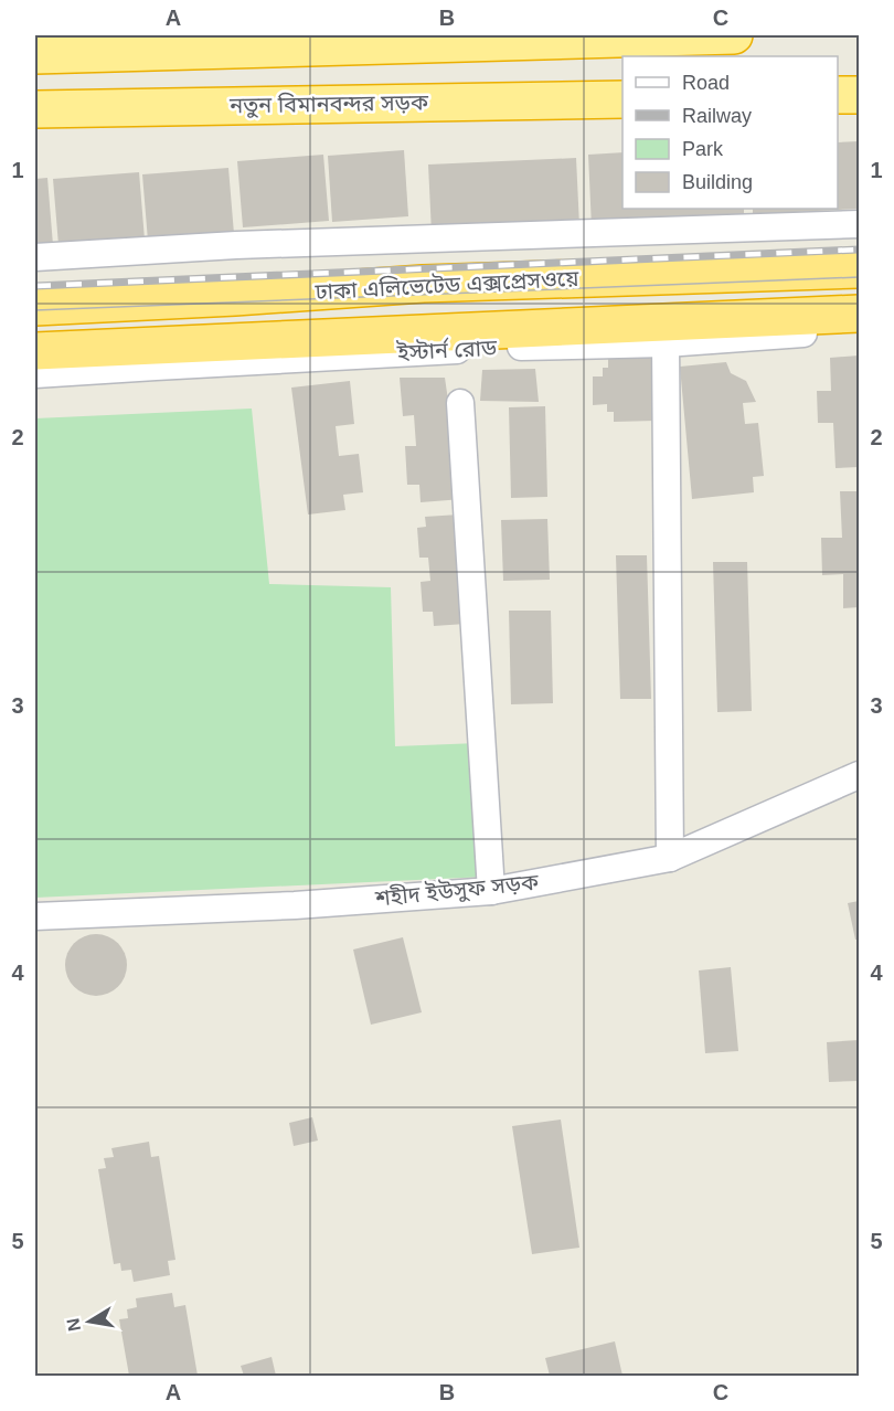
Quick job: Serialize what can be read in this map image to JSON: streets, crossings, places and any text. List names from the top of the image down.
{
  "streets": {
    "highway": ["নতুন বিমানবন্দর সড়ক", "ঢাকা এলিভেটেড এক্সপ্রেসওয়ে"],
    "street": ["ইস্টার্ন রোড", "শহীদ ইউসুফ সড়ক"]
  },
  "legend": [
    "Road",
    "Railway",
    "Park",
    "Building"
  ],
  "north": "left",
  "grid": {
    "columns": ["A", "B", "C"],
    "rows": [
      "1",
      "2",
      "3",
      "4",
      "5"
    ]
  }
}
